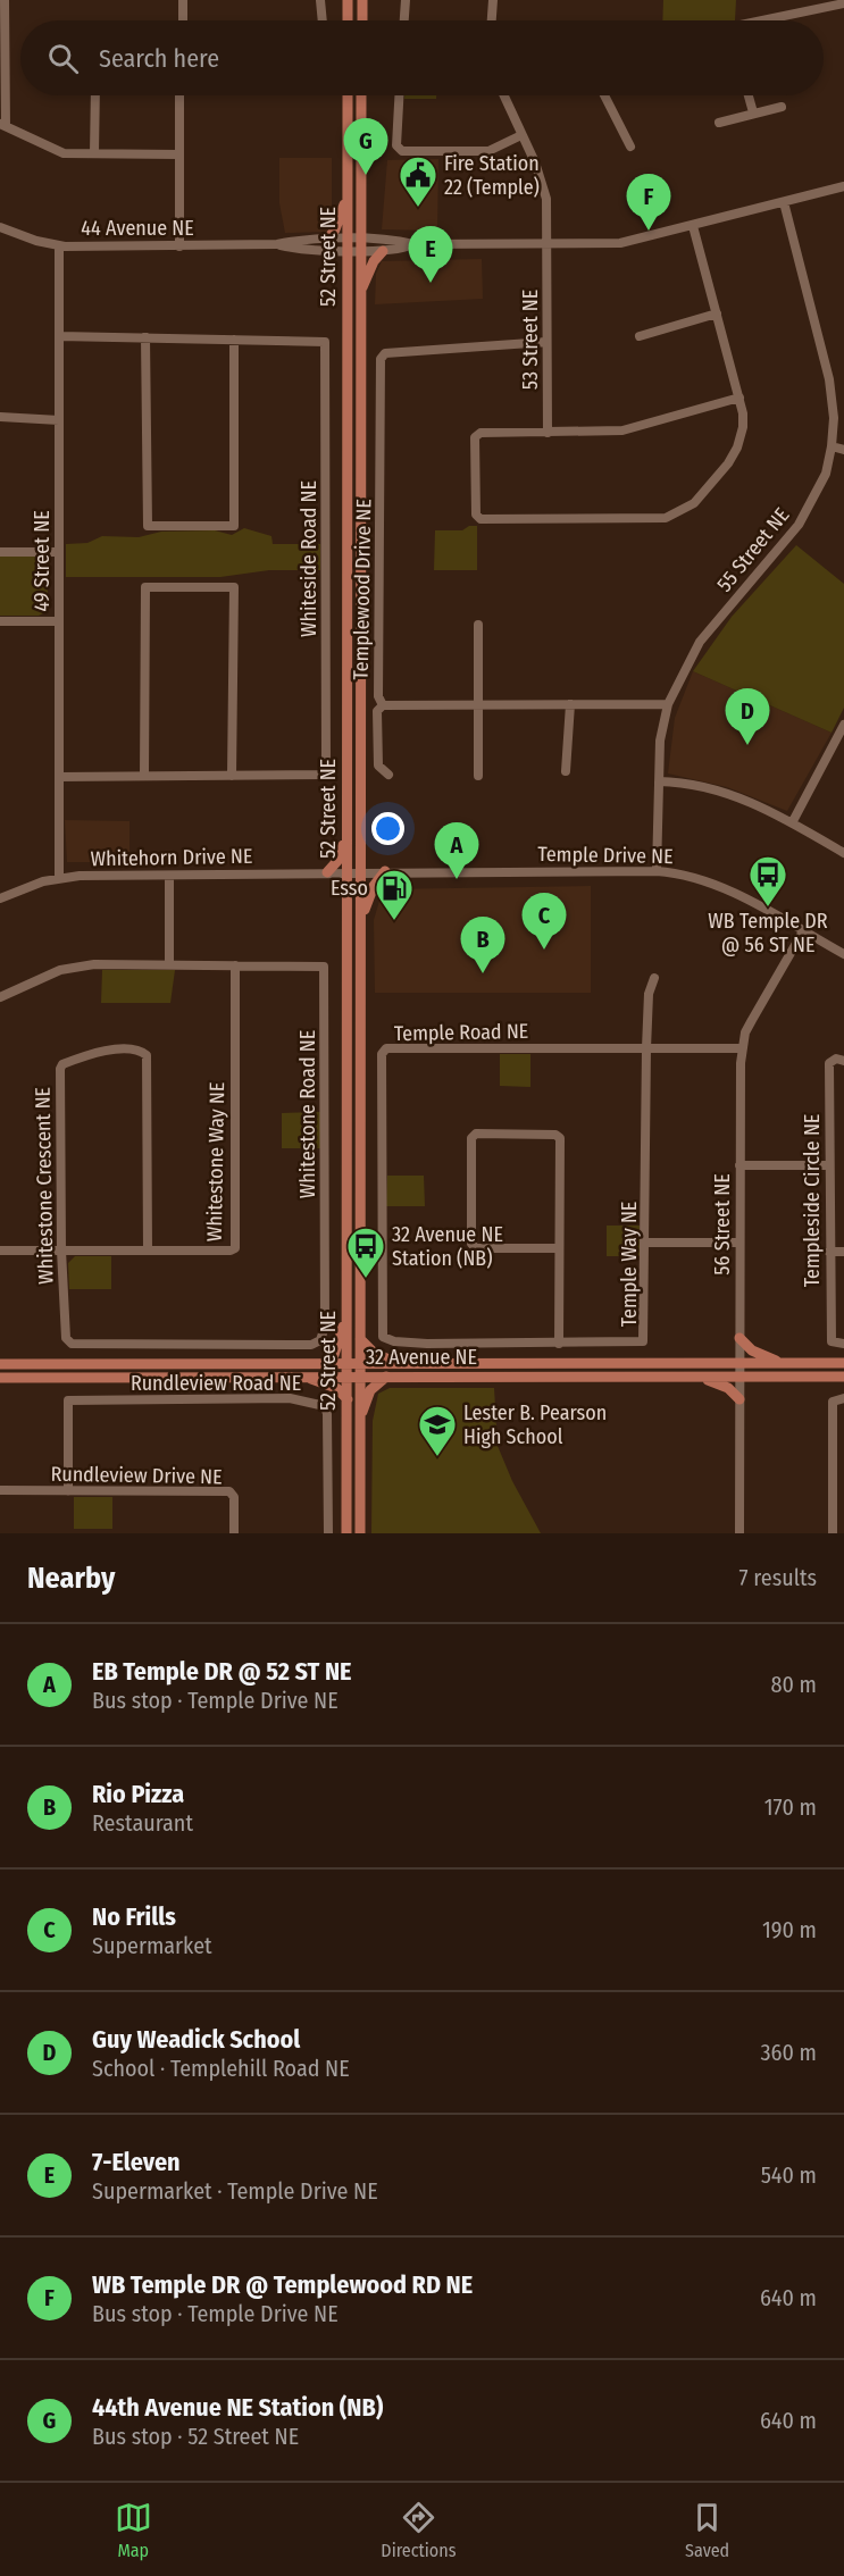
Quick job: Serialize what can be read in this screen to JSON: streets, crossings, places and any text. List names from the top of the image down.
{
  "streets": {
    "main road": ["52 Street NE", "32 Avenue NE"],
    "street": [
      "44 Avenue NE",
      "53 Street NE",
      "55 Street NE",
      "Whiteside Road NE",
      "49 Street NE",
      "Templewood Drive NE",
      "Temple Drive NE",
      "Whitehorn Drive NE",
      "Temple Road NE",
      "Whitestone Road NE",
      "Whitestone Way NE",
      "Whitestone Crescent NE",
      "Templeside Circle NE",
      "56 Street NE",
      "Temple Way NE",
      "Rundleview Road NE",
      "Rundleview Drive NE"
    ]
  },
  "crossings": [
    ["44 Avenue NE", "52 Street NE"],
    ["44 Avenue NE", "49 Street NE"],
    ["52 Street NE", "Temple Drive NE"],
    ["52 Street NE", "Whitehorn Drive NE"],
    ["52 Street NE", "32 Avenue NE"],
    ["53 Street NE", "Templewood Drive NE"],
    ["55 Street NE", "Templewood Drive NE"],
    ["55 Street NE", "Temple Drive NE"],
    ["Whiteside Road NE", "49 Street NE"],
    ["49 Street NE", "Whitehorn Drive NE"],
    ["Temple Drive NE", "Whitehorn Drive NE"],
    ["Temple Drive NE", "56 Street NE"],
    ["Temple Road NE", "56 Street NE"],
    ["Temple Road NE", "Temple Way NE"],
    ["Whitestone Road NE", "Whitestone Way NE"],
    ["Whitestone Road NE", "Whitestone Crescent NE"],
    ["Whitestone Way NE", "Whitestone Crescent NE"],
    ["56 Street NE", "32 Avenue NE"],
    ["Rundleview Road NE", "Rundleview Drive NE"]
  ],
  "places": {
    "public building": ["Fire Station 22 (Temple)"],
    "bus stop": ["WB Temple DR @ 56 ST NE", "32 Avenue NE Station (NB)"],
    "fuel station": ["Esso"],
    "school or university": ["Lester B. Pearson High School"]
  },
  "page": {
    "search": "Search here",
    "pins": [
      "G",
      "F",
      "E",
      "D",
      "A",
      "C",
      "B"
    ],
    "heading": ["Nearby", "7 results"],
    "list": [
      {
        "mark": "A",
        "name": "EB Temple DR @ 52 ST NE",
        "note": "Bus stop · Temple Drive NE",
        "value": "80 m"
      },
      {
        "mark": "B",
        "name": "Rio Pizza",
        "note": "Restaurant",
        "value": "170 m"
      },
      {
        "mark": "C",
        "name": "No Frills",
        "note": "Supermarket",
        "value": "190 m"
      },
      {
        "mark": "D",
        "name": "Guy Weadick School",
        "note": "School · Templehill Road NE",
        "value": "360 m"
      },
      {
        "mark": "E",
        "name": "7-Eleven",
        "note": "Supermarket · Temple Drive NE",
        "value": "540 m"
      },
      {
        "mark": "F",
        "name": "WB Temple DR @ Templewood RD NE",
        "note": "Bus stop · Temple Drive NE",
        "value": "640 m"
      },
      {
        "mark": "G",
        "name": "44th Avenue NE Station (NB)",
        "note": "Bus stop · 52 Street NE",
        "value": "640 m"
      }
    ],
    "nav": ["Map", "Directions", "Saved"]
  }
}
